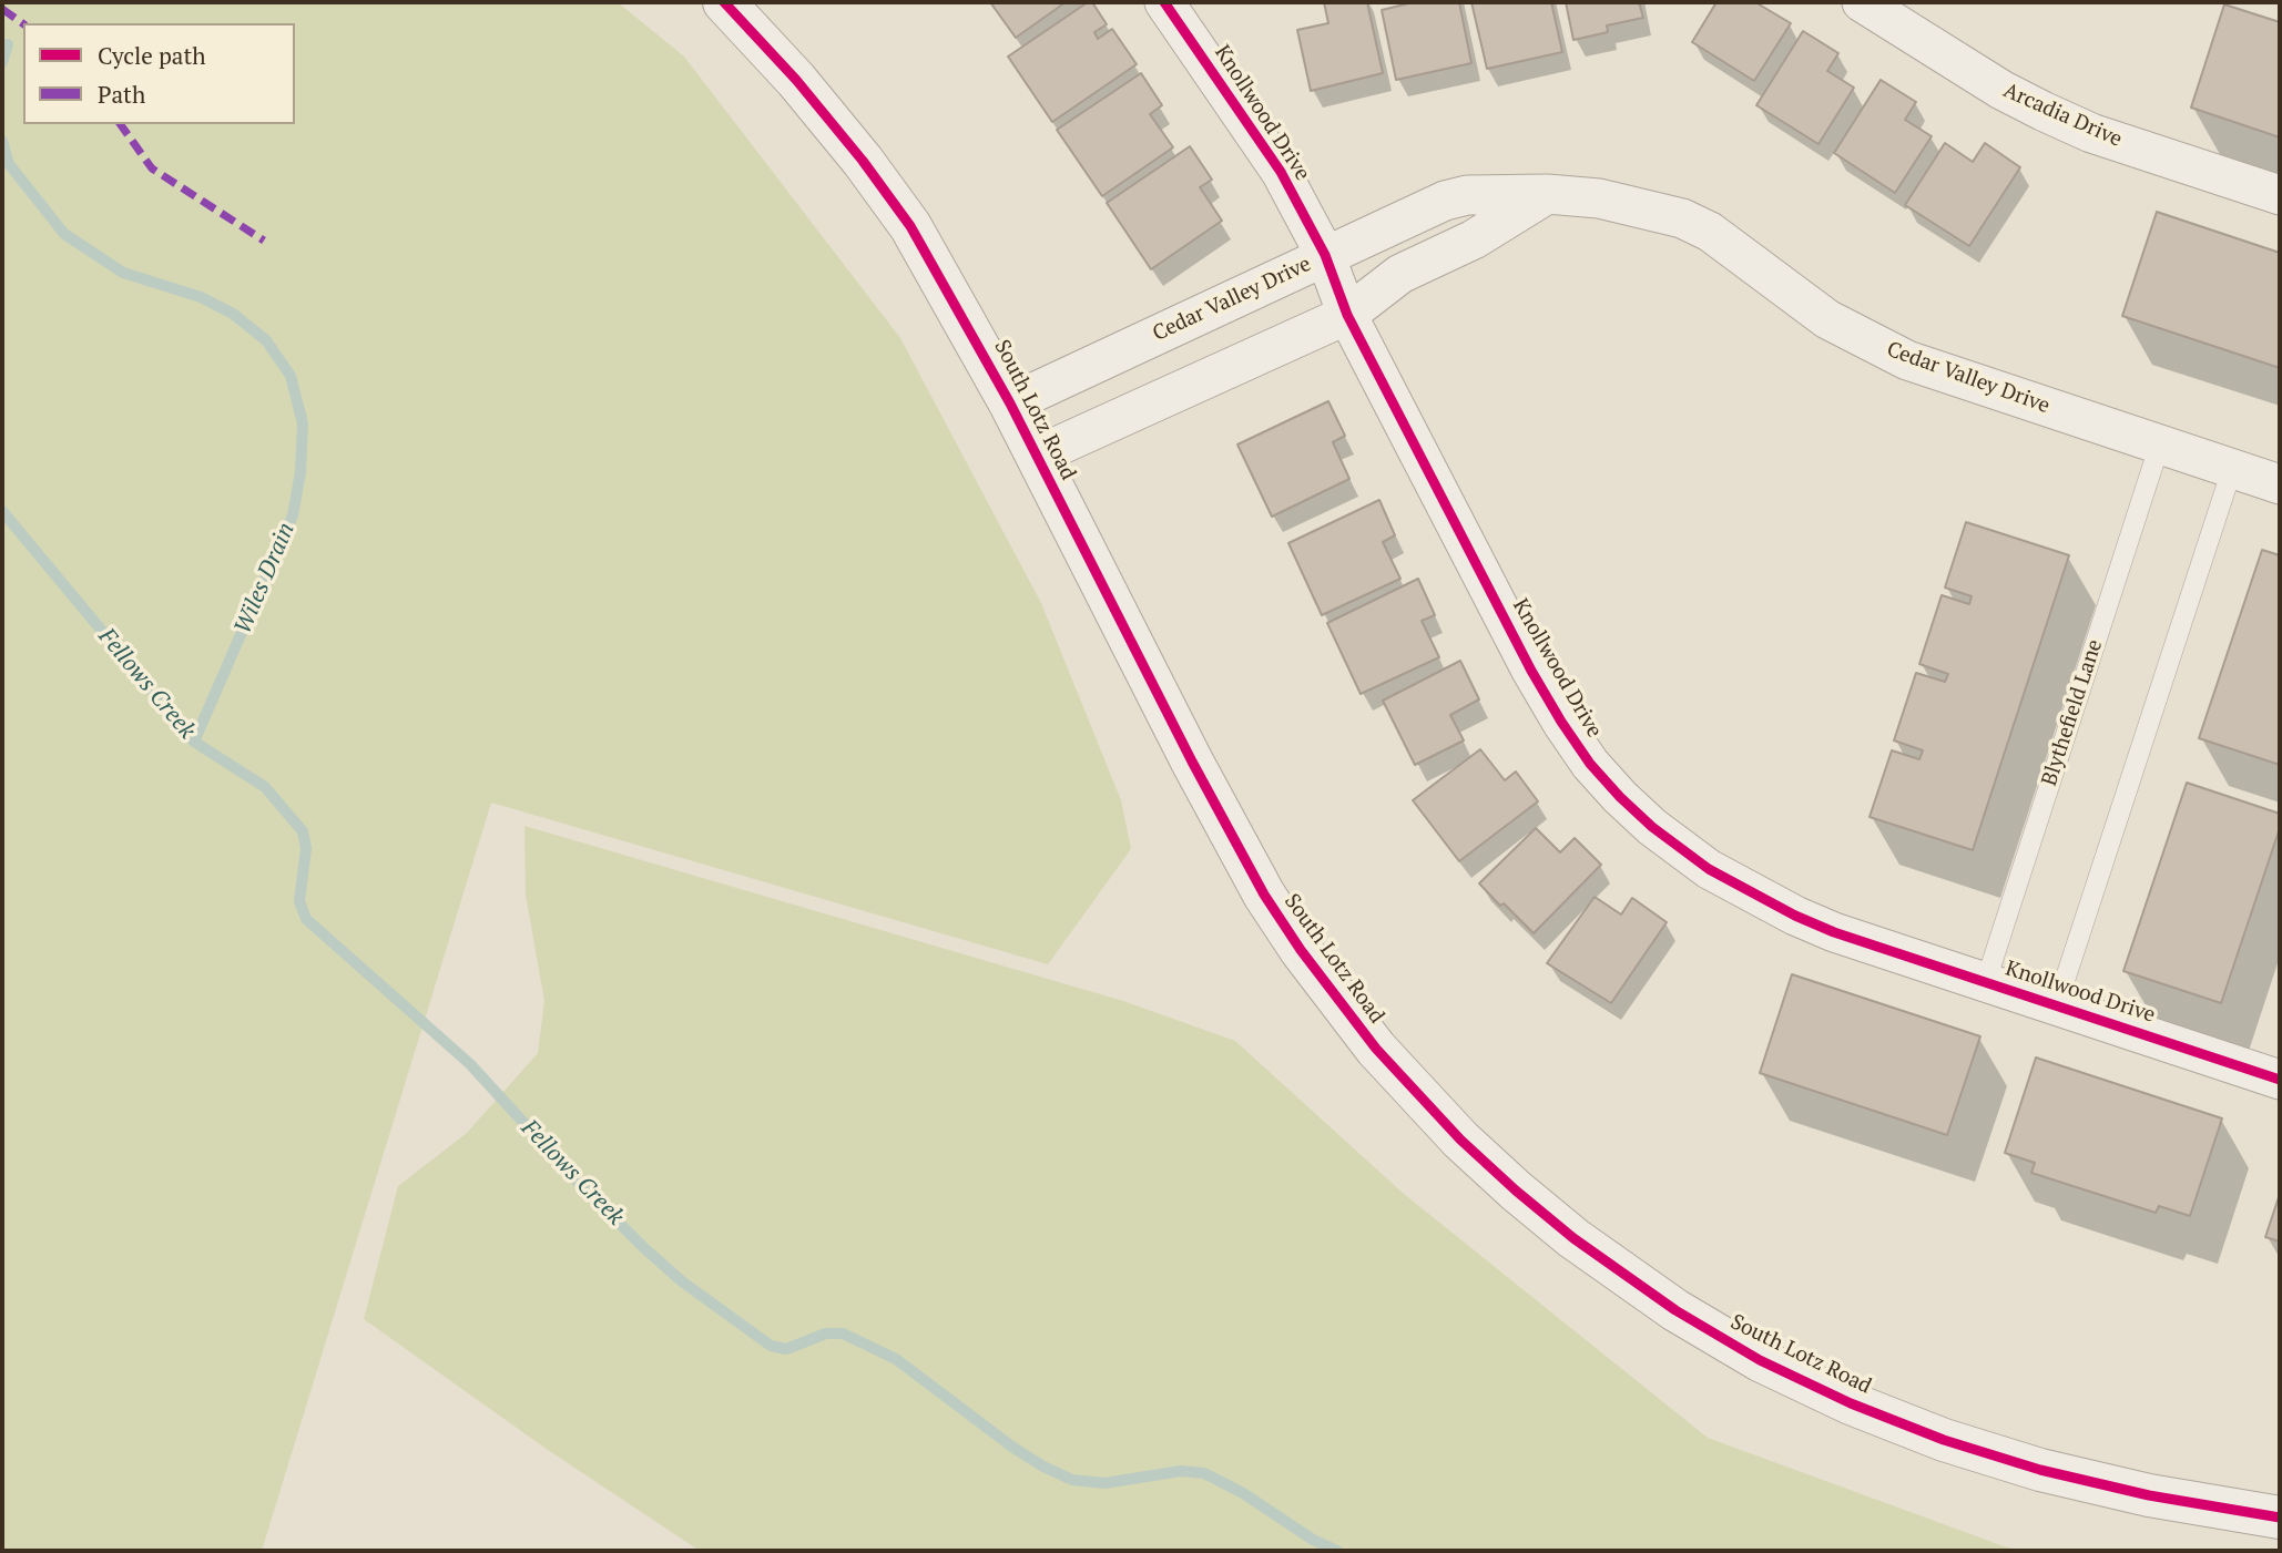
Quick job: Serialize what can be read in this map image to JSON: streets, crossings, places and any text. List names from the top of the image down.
{
  "streets": {
    "street": [
      "Knollwood Drive",
      "Arcadia Drive",
      "Cedar Valley Drive",
      "South Lotz Road"
    ],
    "lane": ["Blythefield Lane"]
  },
  "crossings": [
    ["Knollwood Drive", "Cedar Valley Drive"],
    ["Knollwood Drive", "Blythefield Lane"],
    ["Cedar Valley Drive", "South Lotz Road"],
    ["Cedar Valley Drive", "Blythefield Lane"]
  ],
  "water": ["Wiles Drain", "Fellows Creek"],
  "legend": ["Cycle path", "Path"]
}
